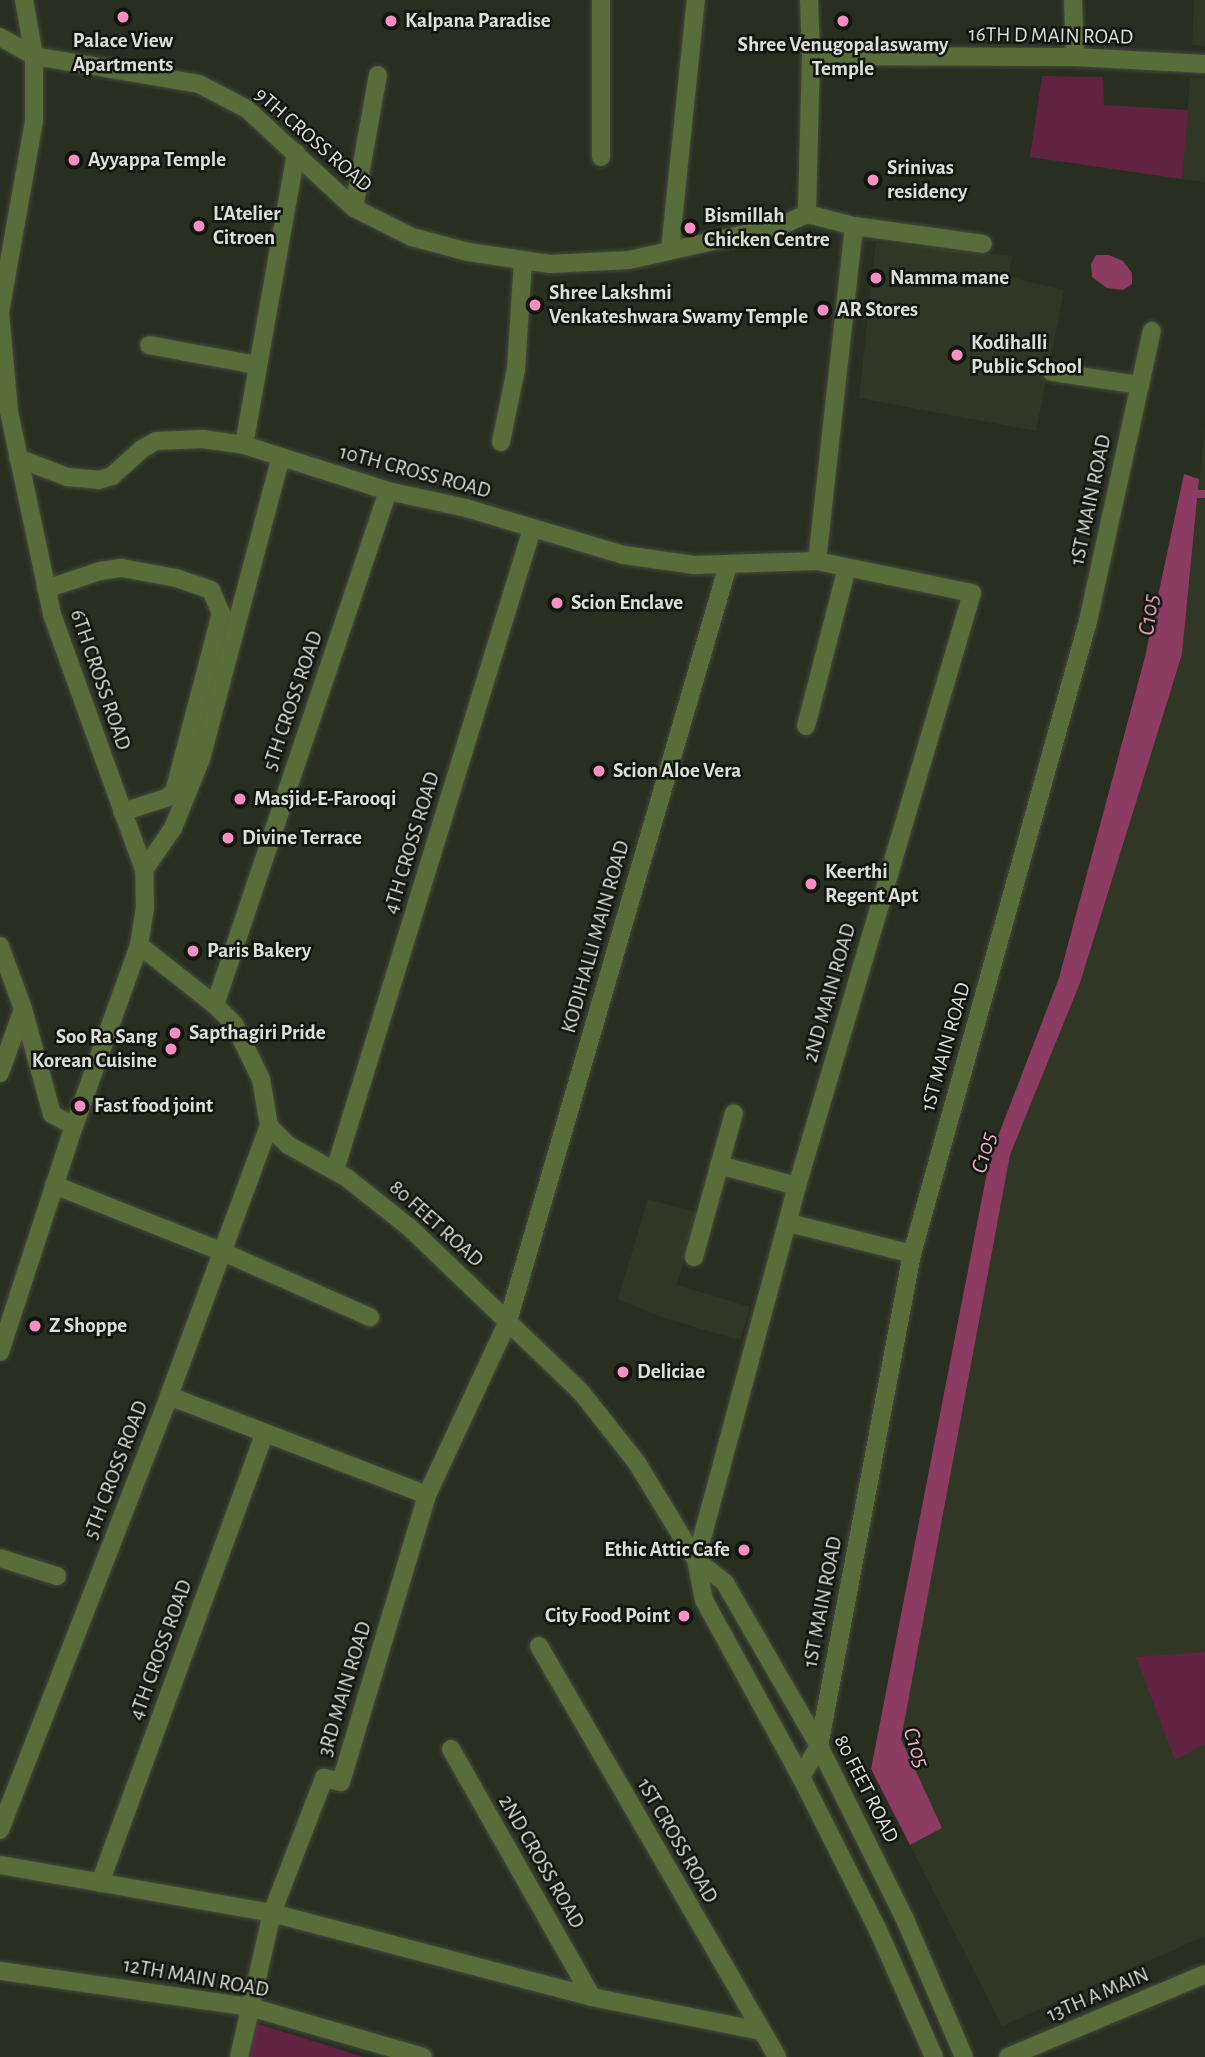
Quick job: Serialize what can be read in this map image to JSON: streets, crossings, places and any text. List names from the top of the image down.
{
  "streets": {
    "street": [
      "16TH D MAIN ROAD",
      "9TH CROSS ROAD",
      "10TH CROSS ROAD",
      "1ST MAIN ROAD",
      "6TH CROSS ROAD",
      "5TH CROSS ROAD",
      "4TH CROSS ROAD",
      "KODIHALLI MAIN ROAD",
      "2ND MAIN ROAD",
      "80 FEET ROAD",
      "3RD MAIN ROAD",
      "1ST CROSS ROAD",
      "2ND CROSS ROAD",
      "12TH MAIN ROAD",
      "13TH A MAIN"
    ]
  },
  "crossings": [
    ["9TH CROSS ROAD", "6TH CROSS ROAD"],
    ["10TH CROSS ROAD", "6TH CROSS ROAD"],
    ["10TH CROSS ROAD", "5TH CROSS ROAD"],
    ["10TH CROSS ROAD", "4TH CROSS ROAD"],
    ["10TH CROSS ROAD", "KODIHALLI MAIN ROAD"],
    ["10TH CROSS ROAD", "2ND MAIN ROAD"],
    ["1ST MAIN ROAD", "80 FEET ROAD"],
    ["5TH CROSS ROAD", "80 FEET ROAD"],
    ["4TH CROSS ROAD", "80 FEET ROAD"],
    ["KODIHALLI MAIN ROAD", "80 FEET ROAD"],
    ["KODIHALLI MAIN ROAD", "3RD MAIN ROAD"],
    ["2ND MAIN ROAD", "80 FEET ROAD"],
    ["80 FEET ROAD", "3RD MAIN ROAD"],
    ["3RD MAIN ROAD", "12TH MAIN ROAD"]
  ],
  "water": ["C105"],
  "places": [
    "Palace View Apartments",
    "Kalpana Paradise",
    "Shree Venugopalaswamy Temple",
    "Ayyappa Temple",
    "Srinivas residency",
    "L'Atelier Citroen",
    "Bismillah Chicken Centre",
    "Namma mane",
    "Shree Lakshmi Venkateshwara Swamy Temple",
    "AR Stores",
    "Kodihalli Public School",
    "Scion Enclave",
    "Scion Aloe Vera",
    "Masjid-E-Farooqi",
    "Divine Terrace",
    "Keerthi Regent Apt",
    "Paris Bakery",
    "Sapthagiri Pride",
    "Soo Ra Sang Korean Cuisine",
    "Fast food joint",
    "Z Shoppe",
    "Deliciae",
    "Ethic Attic Cafe",
    "City Food Point"
  ]
}
